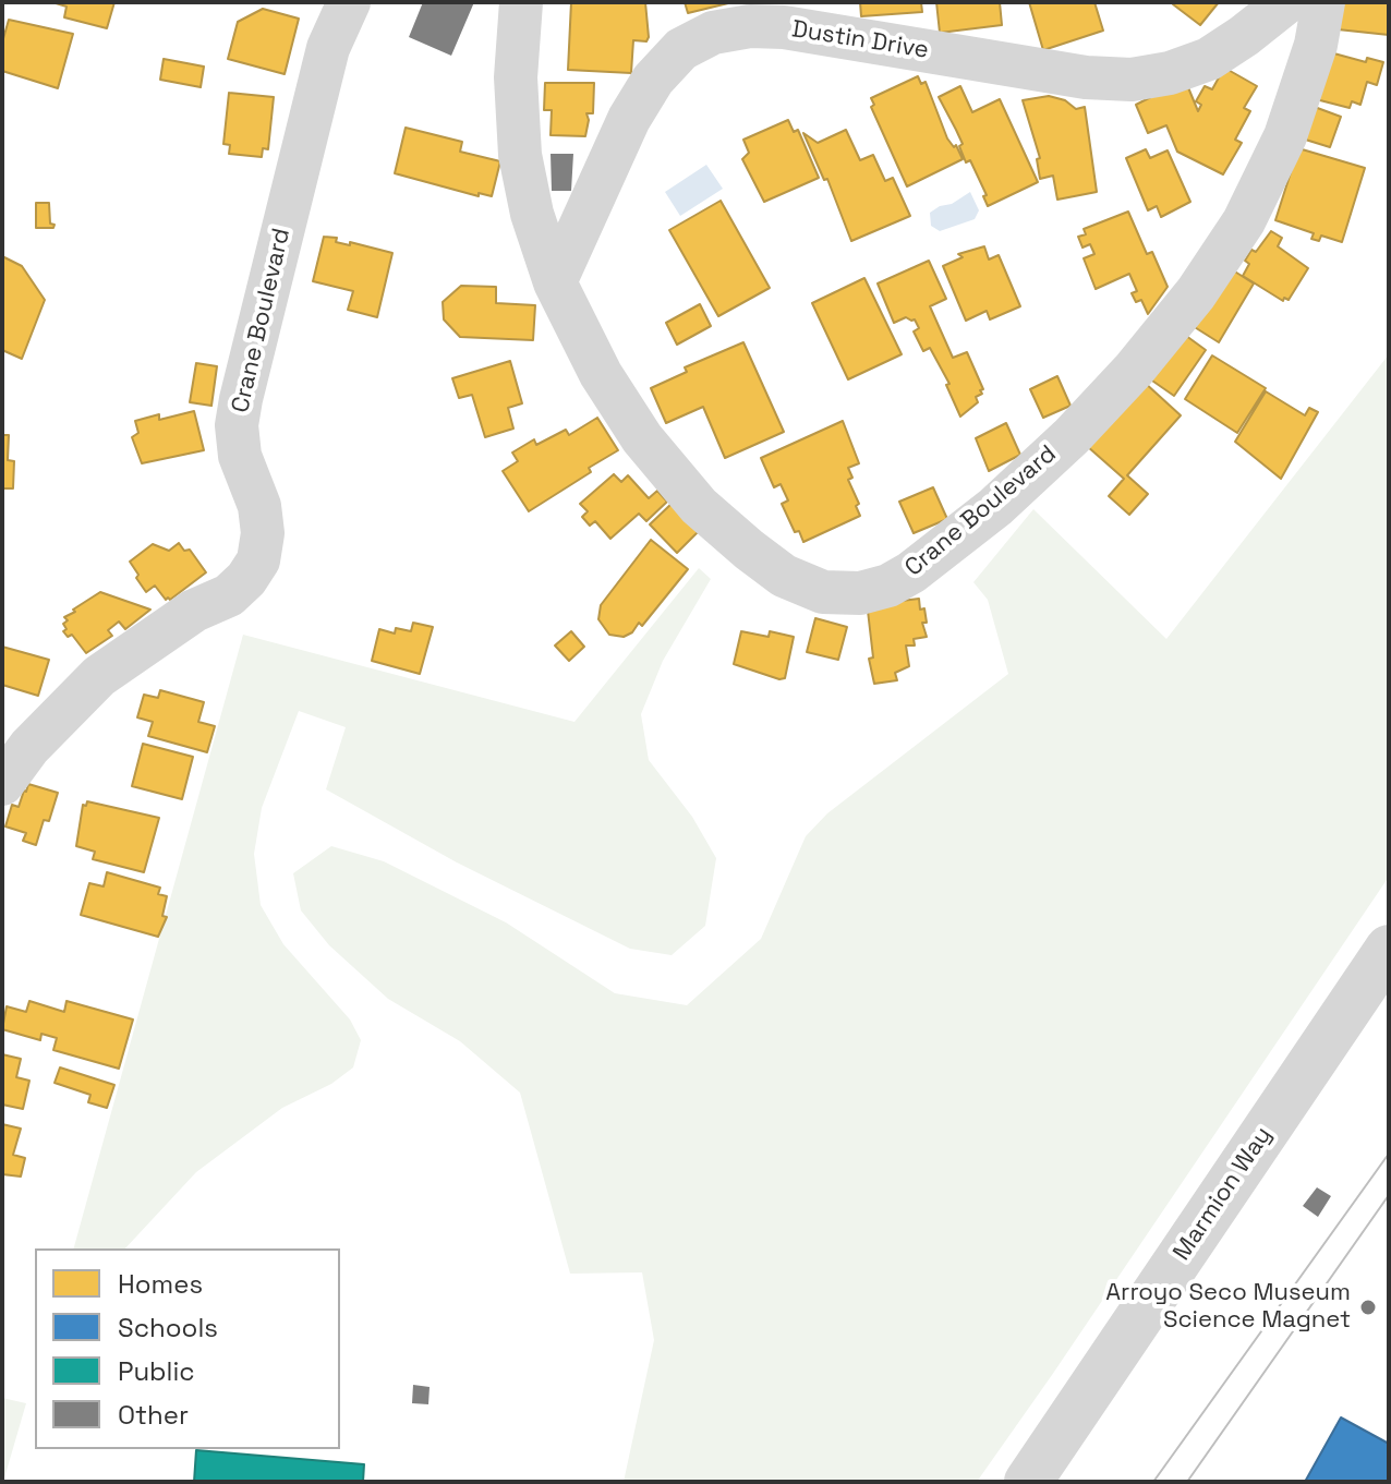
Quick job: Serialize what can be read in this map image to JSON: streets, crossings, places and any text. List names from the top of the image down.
{
  "streets": {
    "street": ["Dustin Drive", "Crane Boulevard", "Marmion Way"]
  },
  "crossings": [
    ["Dustin Drive", "Crane Boulevard"]
  ],
  "places": ["Arroyo Seco Museum Science Magnet"],
  "legend": [
    "Homes",
    "Schools",
    "Public",
    "Other"
  ]
}
